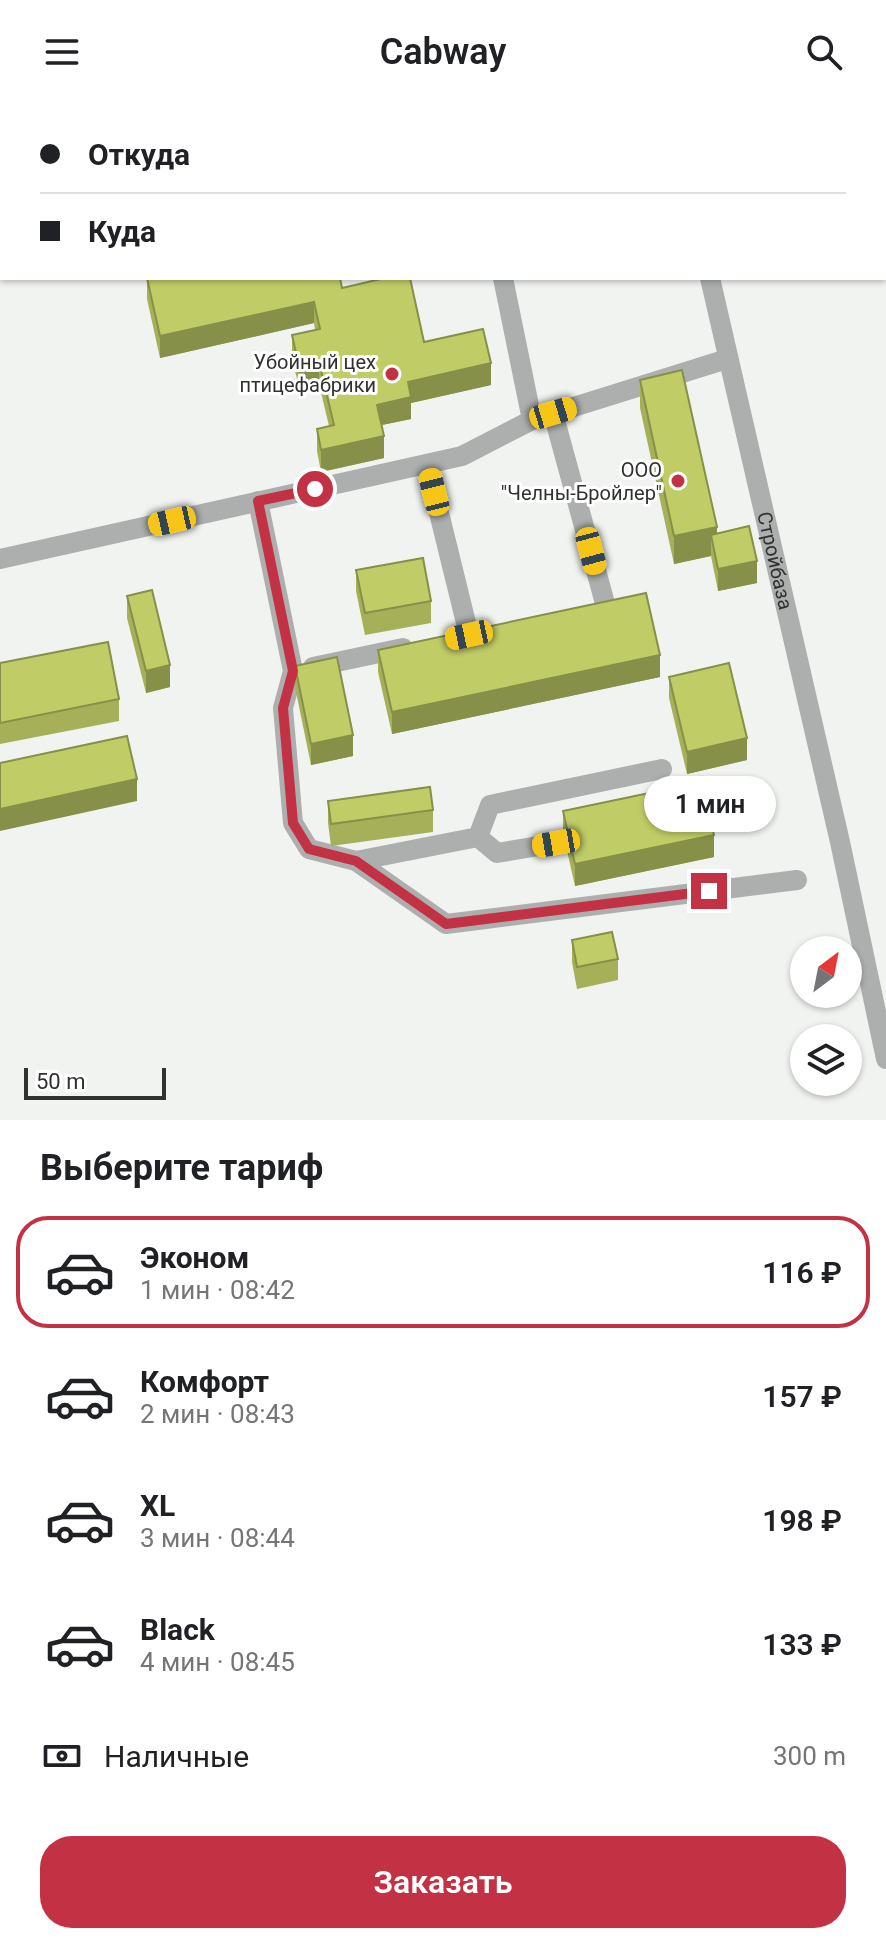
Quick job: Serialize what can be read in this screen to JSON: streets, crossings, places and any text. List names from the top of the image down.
{
  "streets": {
    "street": ["Стройбаза"]
  },
  "places": ["Убойный цех птицефабрики", "ООО \"Челны-Бройлер\""],
  "scale_bar": "50 m",
  "north": "top right",
  "page": {
    "header": "Cabway",
    "banner": ["Откуда", "Куда"],
    "bubble": "1 мин",
    "scale": "50 m",
    "heading": "Выберите тариф",
    "list": [
      {
        "name": "Эконом",
        "note": "1 мин · 08:42",
        "value": "116 ₽"
      },
      {
        "name": "Комфорт",
        "note": "2 мин · 08:43",
        "value": "157 ₽"
      },
      {
        "name": "XL",
        "note": "3 мин · 08:44",
        "value": "198 ₽"
      },
      {
        "name": "Black",
        "note": "4 мин · 08:45",
        "value": "133 ₽"
      }
    ],
    "pay": ["Наличные", "300 m"],
    "buttons": "Заказать"
  }
}
